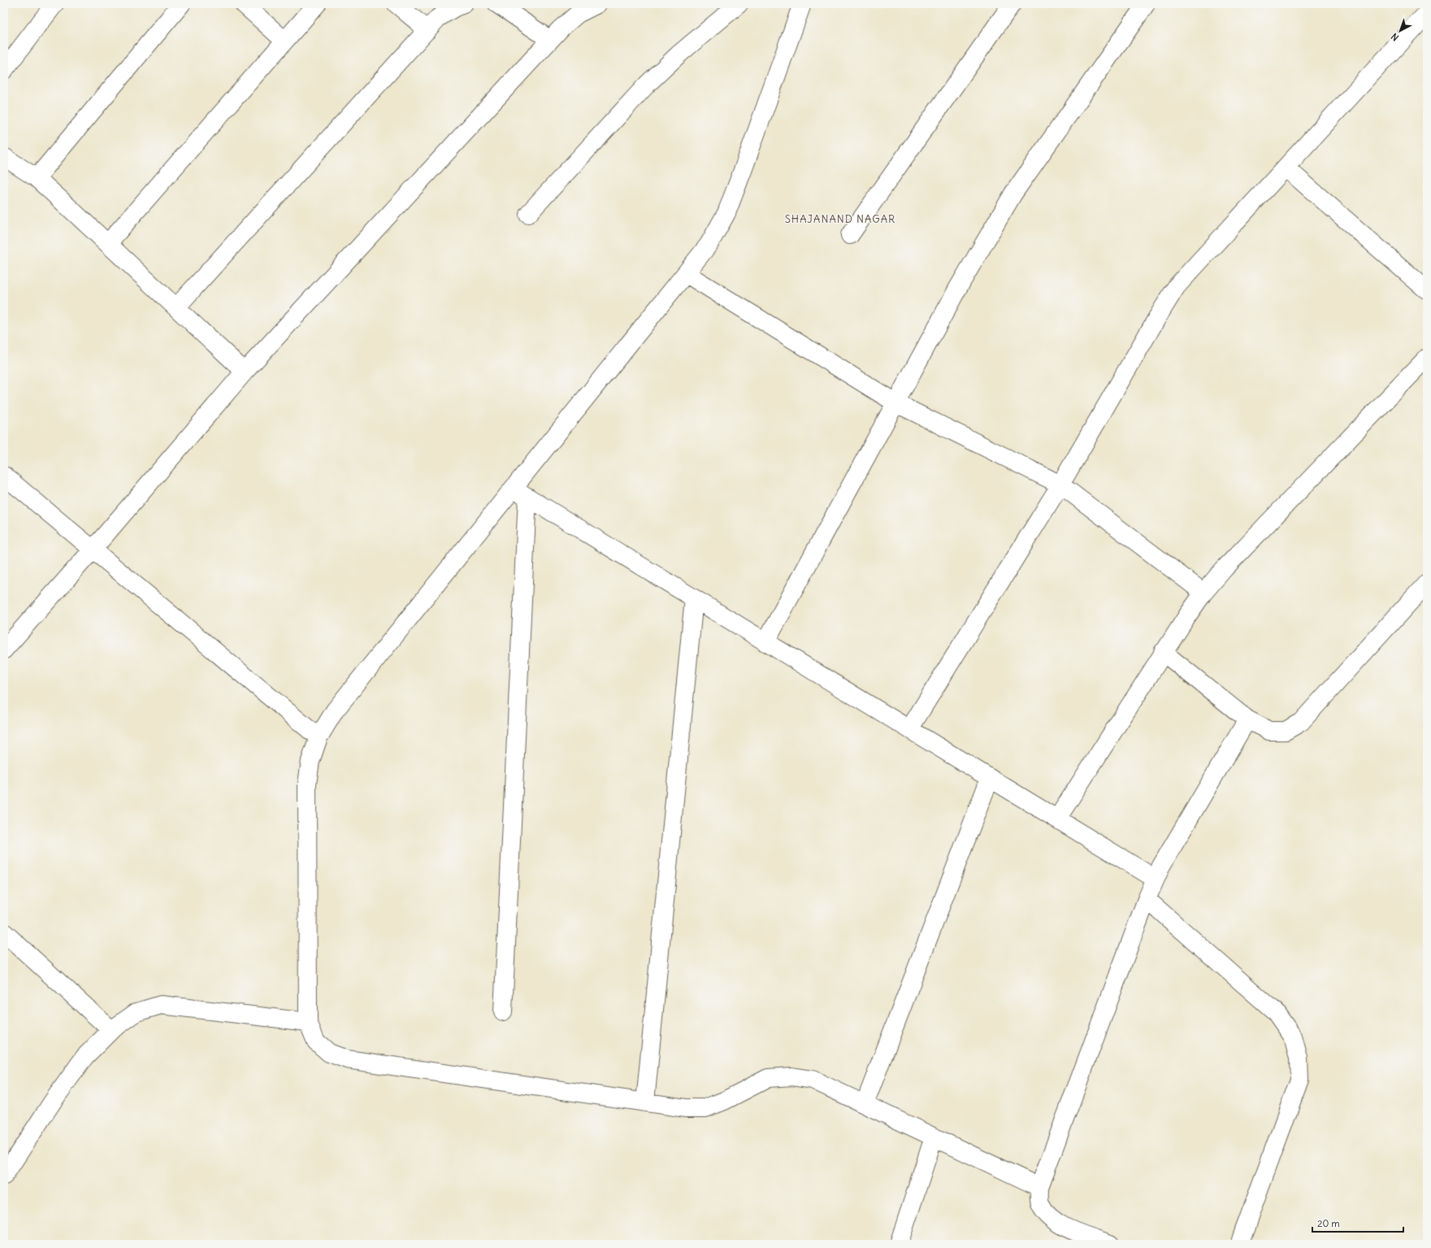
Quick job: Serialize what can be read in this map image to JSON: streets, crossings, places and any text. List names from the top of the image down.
{
  "districts": ["SHAJANAND NAGAR"],
  "scale_bar": "20 m",
  "north": "bottom left"
}
